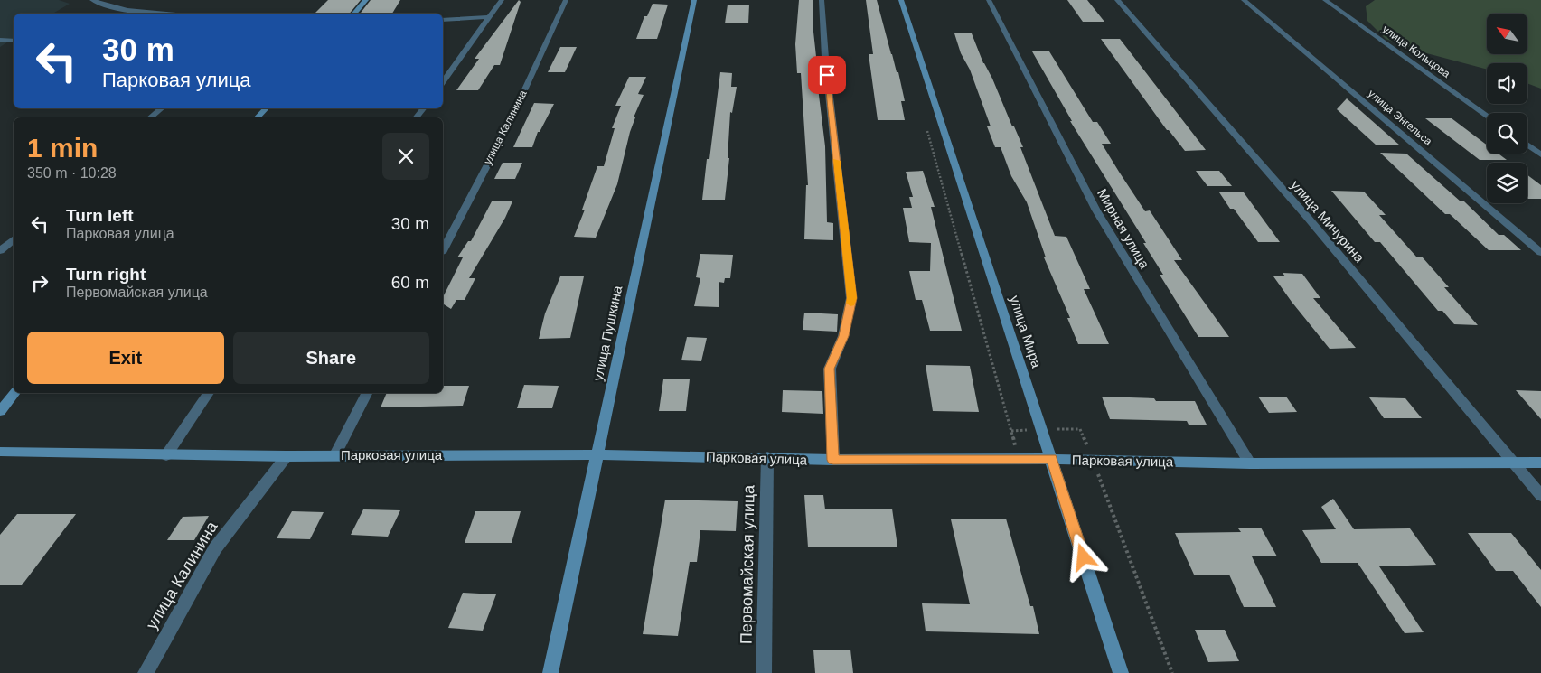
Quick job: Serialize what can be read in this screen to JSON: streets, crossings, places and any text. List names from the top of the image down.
{
  "streets": {
    "street": [
      "улица Кольцова",
      "улица Энгельса",
      "улица Калинина",
      "улица Мичурина",
      "Мирная улица",
      "улица Мира",
      "улица Пушкина",
      "Парковая улица",
      "Первомайская улица"
    ]
  },
  "crossings": [
    ["улица Калинина", "Парковая улица"],
    ["улица Мичурина", "Парковая улица"],
    ["Мирная улица", "Парковая улица"],
    ["улица Мира", "Парковая улица"],
    ["улица Пушкина", "Парковая улица"],
    ["Парковая улица", "Первомайская улица"]
  ],
  "north": "top left",
  "page": {
    "turn": ["30 m", "Парковая улица"],
    "heading": ["1 min", "350 m · 10:28"],
    "list": [
      {
        "name": "Turn left",
        "note": "Парковая улица",
        "value": "30 m"
      },
      {
        "name": "Turn right",
        "note": "Первомайская улица",
        "value": "60 m"
      }
    ],
    "buttons": ["Exit", "Share"]
  }
}
